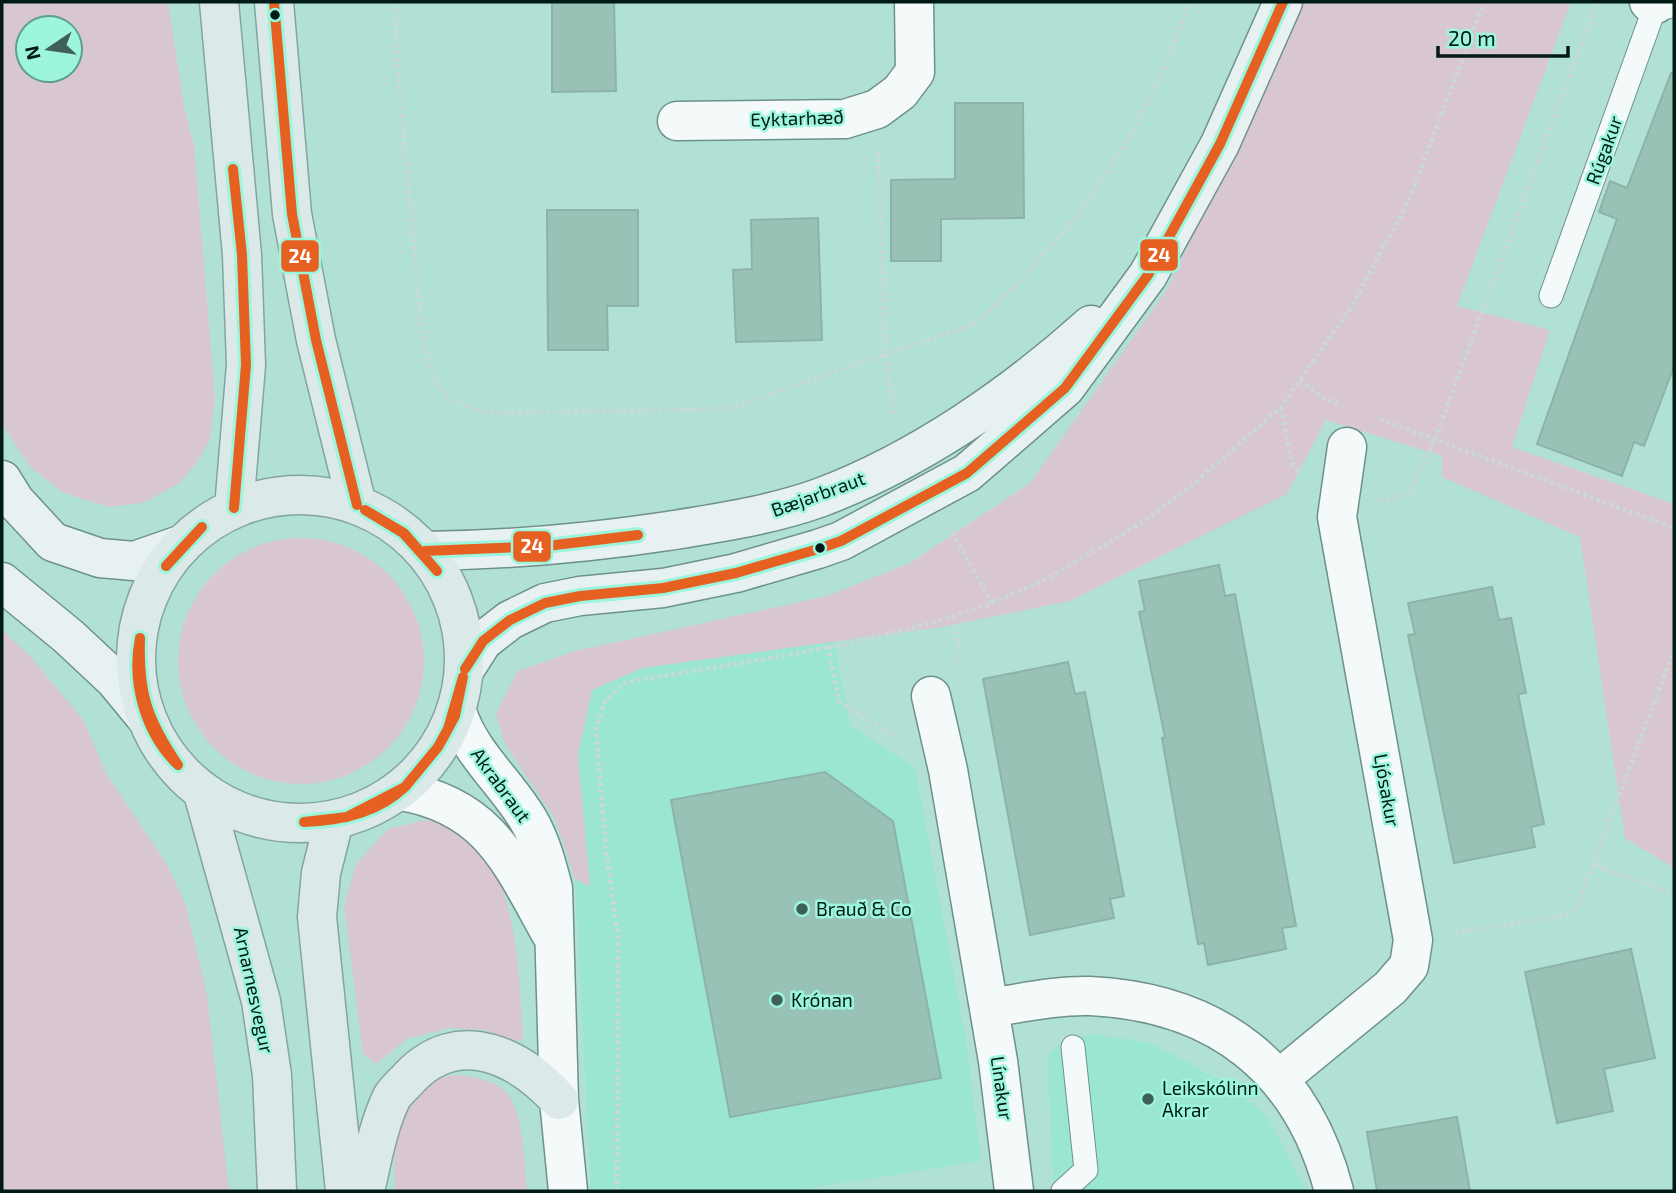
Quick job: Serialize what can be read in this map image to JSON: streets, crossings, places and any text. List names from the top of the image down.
{
  "streets": {
    "main road": ["Arnarnesvegur"],
    "street": [
      "Eyktarhæð",
      "Bæjarbraut",
      "Akrabraut",
      "Ljósakur",
      "Línakur"
    ],
    "lane": ["Rúgakur"]
  },
  "crossings": [
    ["Bæjarbraut", "Arnarnesvegur"],
    ["Akrabraut", "Arnarnesvegur"]
  ],
  "places": ["Brauð & Co", "Krónan", "Leikskólinn Akrar"],
  "lines": ["transit line 24"],
  "scale_bar": "20 m",
  "north": "left"
}
